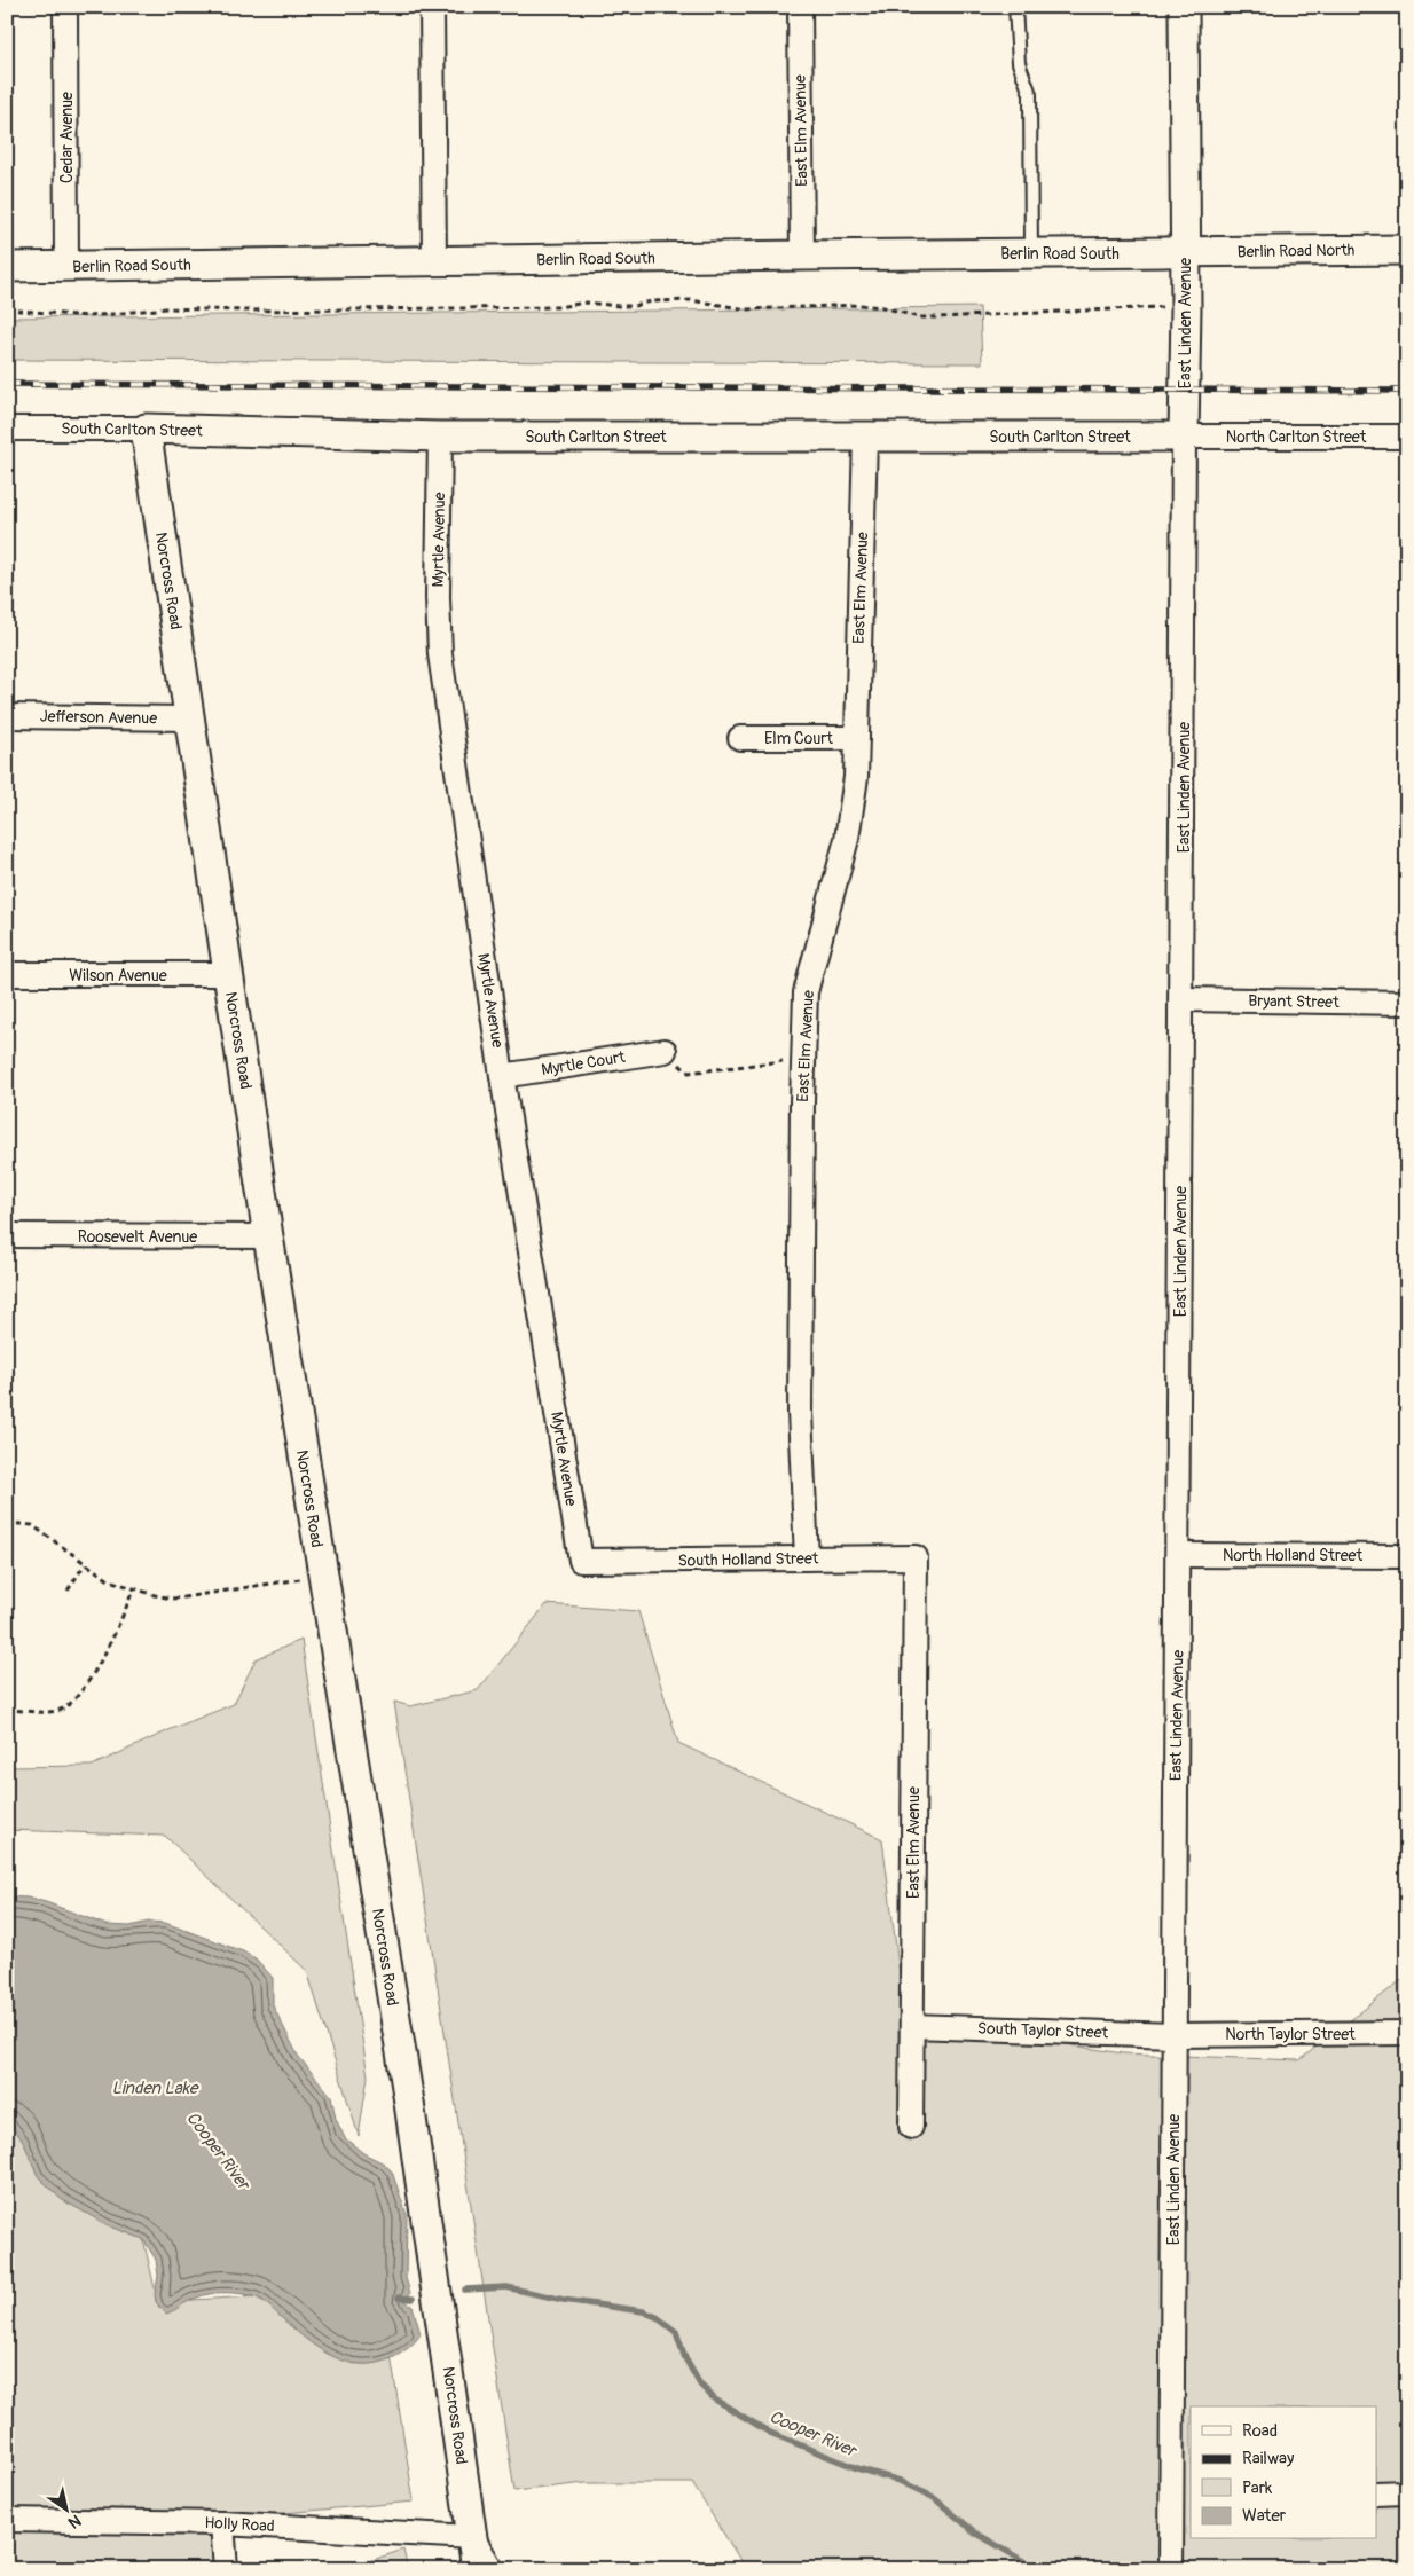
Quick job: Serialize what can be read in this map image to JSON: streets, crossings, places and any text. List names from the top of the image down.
{
  "streets": {
    "street": [
      "East Elm Avenue",
      "Cedar Avenue",
      "Berlin Road North",
      "Berlin Road South",
      "East Linden Avenue",
      "South Carlton Street",
      "North Carlton Street",
      "Myrtle Avenue",
      "Norcross Road",
      "Jefferson Avenue",
      "Elm Court",
      "Wilson Avenue",
      "Bryant Street",
      "Myrtle Court",
      "Roosevelt Avenue",
      "North Holland Street",
      "South Holland Street",
      "South Taylor Street",
      "North Taylor Street",
      "Holly Road"
    ]
  },
  "crossings": [
    ["East Elm Avenue", "Berlin Road South"],
    ["East Elm Avenue", "South Carlton Street"],
    ["East Elm Avenue", "Elm Court"],
    ["East Elm Avenue", "South Holland Street"],
    ["East Elm Avenue", "South Taylor Street"],
    ["Cedar Avenue", "Berlin Road South"],
    ["Berlin Road North", "Berlin Road South"],
    ["Berlin Road North", "East Linden Avenue"],
    ["Berlin Road South", "East Linden Avenue"],
    ["East Linden Avenue", "South Carlton Street"],
    ["East Linden Avenue", "North Carlton Street"],
    ["East Linden Avenue", "Bryant Street"],
    ["East Linden Avenue", "North Holland Street"],
    ["East Linden Avenue", "South Taylor Street"],
    ["East Linden Avenue", "North Taylor Street"],
    ["South Carlton Street", "North Carlton Street"],
    ["South Carlton Street", "Myrtle Avenue"],
    ["South Carlton Street", "Norcross Road"],
    ["Myrtle Avenue", "Myrtle Court"],
    ["Myrtle Avenue", "South Holland Street"],
    ["Norcross Road", "Jefferson Avenue"],
    ["Norcross Road", "Wilson Avenue"],
    ["Norcross Road", "Roosevelt Avenue"],
    ["Norcross Road", "Holly Road"],
    ["South Taylor Street", "North Taylor Street"]
  ],
  "water": ["Linden Lake", "Cooper River"],
  "legend": [
    "Road",
    "Railway",
    "Park",
    "Water"
  ],
  "north": "bottom right"
}
